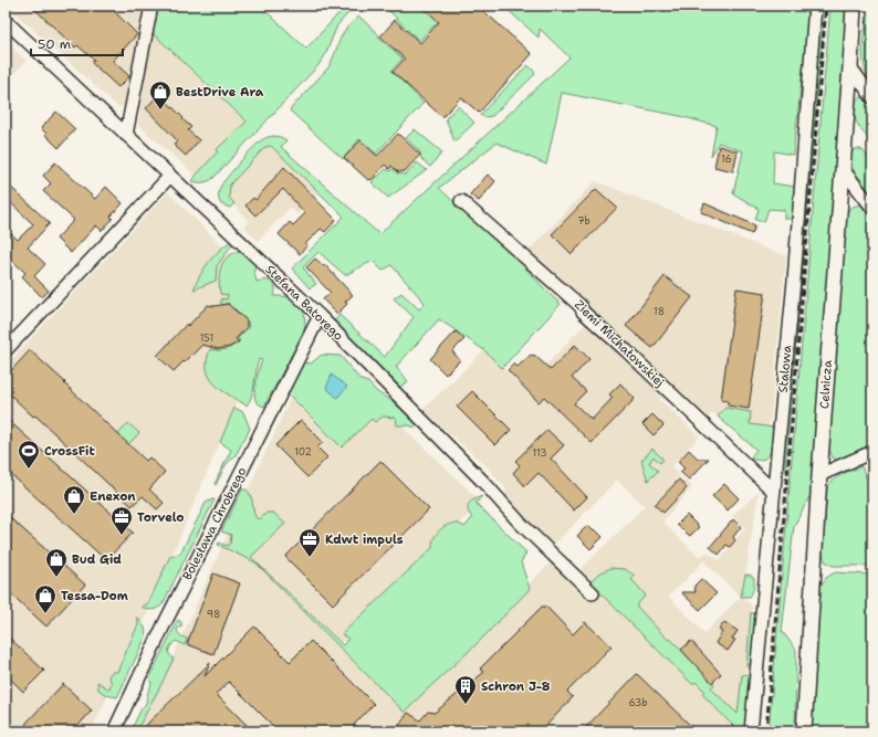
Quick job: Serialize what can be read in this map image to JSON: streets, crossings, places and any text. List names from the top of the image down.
{
  "streets": {
    "street": [
      "Stefana Batorego",
      "Ziemi Michałowskiej",
      "Stalowa",
      "Celnicza",
      "Bolesława Chrobrego"
    ]
  },
  "crossings": [
    ["Stefana Batorego", "Bolesława Chrobrego"],
    ["Ziemi Michałowskiej", "Stalowa"]
  ],
  "places": {
    "shop": [
      "BestDrive Ara",
      "Enexon",
      "Bud Gid",
      "Tessa-Dom"
    ],
    "sports": ["CrossFit"],
    "office": ["Torvelo", "Kdwt impuls"],
    "building": ["Schron J-8"]
  },
  "house_numbers": [
    "16",
    "7b",
    "18",
    "151",
    "102",
    "113",
    "98",
    "63b"
  ],
  "scale_bar": "50 m"
}
